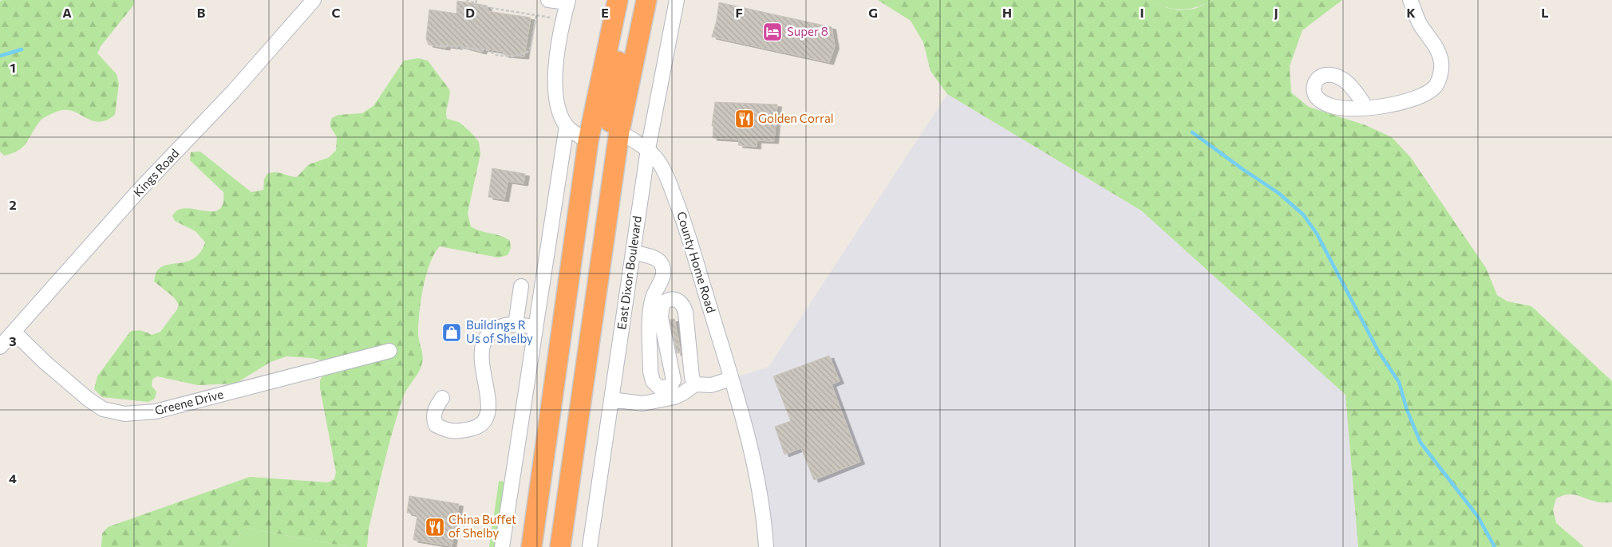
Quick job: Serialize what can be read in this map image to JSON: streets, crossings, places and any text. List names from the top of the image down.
{
  "streets": {
    "highway": ["County Home Road"],
    "street": ["Kings Road", "East Dixon Boulevard", "Greene Drive"]
  },
  "crossings": [
    ["Kings Road", "Greene Drive"],
    ["County Home Road", "East Dixon Boulevard"]
  ],
  "places": {
    "hotel": ["Super 8"],
    "restaurant": ["Golden Corral", "China Buffet of Shelby"],
    "shop": ["Buildings R Us of Shelby"]
  },
  "grid": {
    "columns": [
      "A",
      "B",
      "C",
      "D",
      "E",
      "F",
      "G",
      "H",
      "I",
      "J",
      "K",
      "L"
    ],
    "rows": [
      "1",
      "2",
      "3",
      "4"
    ]
  }
}
